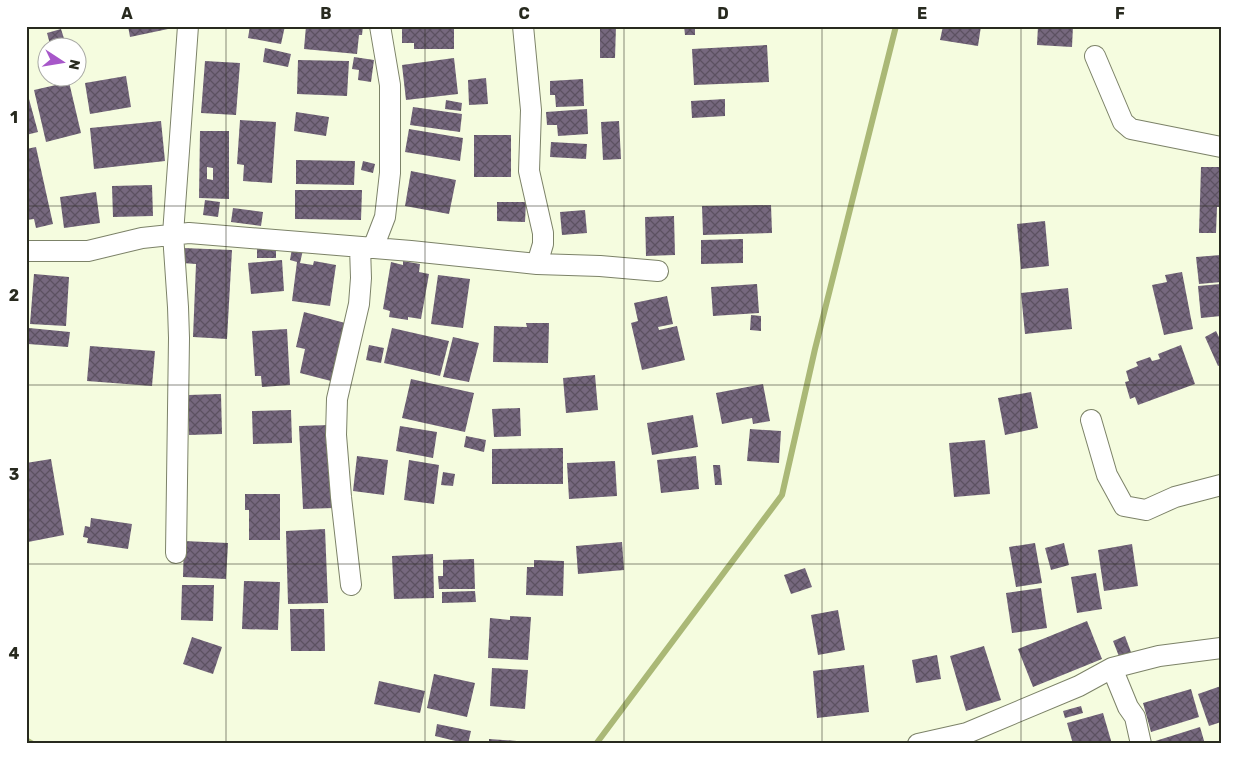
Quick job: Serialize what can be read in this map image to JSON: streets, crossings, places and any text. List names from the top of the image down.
{
  "north": "right",
  "grid": {
    "columns": [
      "A",
      "B",
      "C",
      "D",
      "E",
      "F"
    ],
    "rows": [
      "1",
      "2",
      "3",
      "4"
    ]
  }
}
